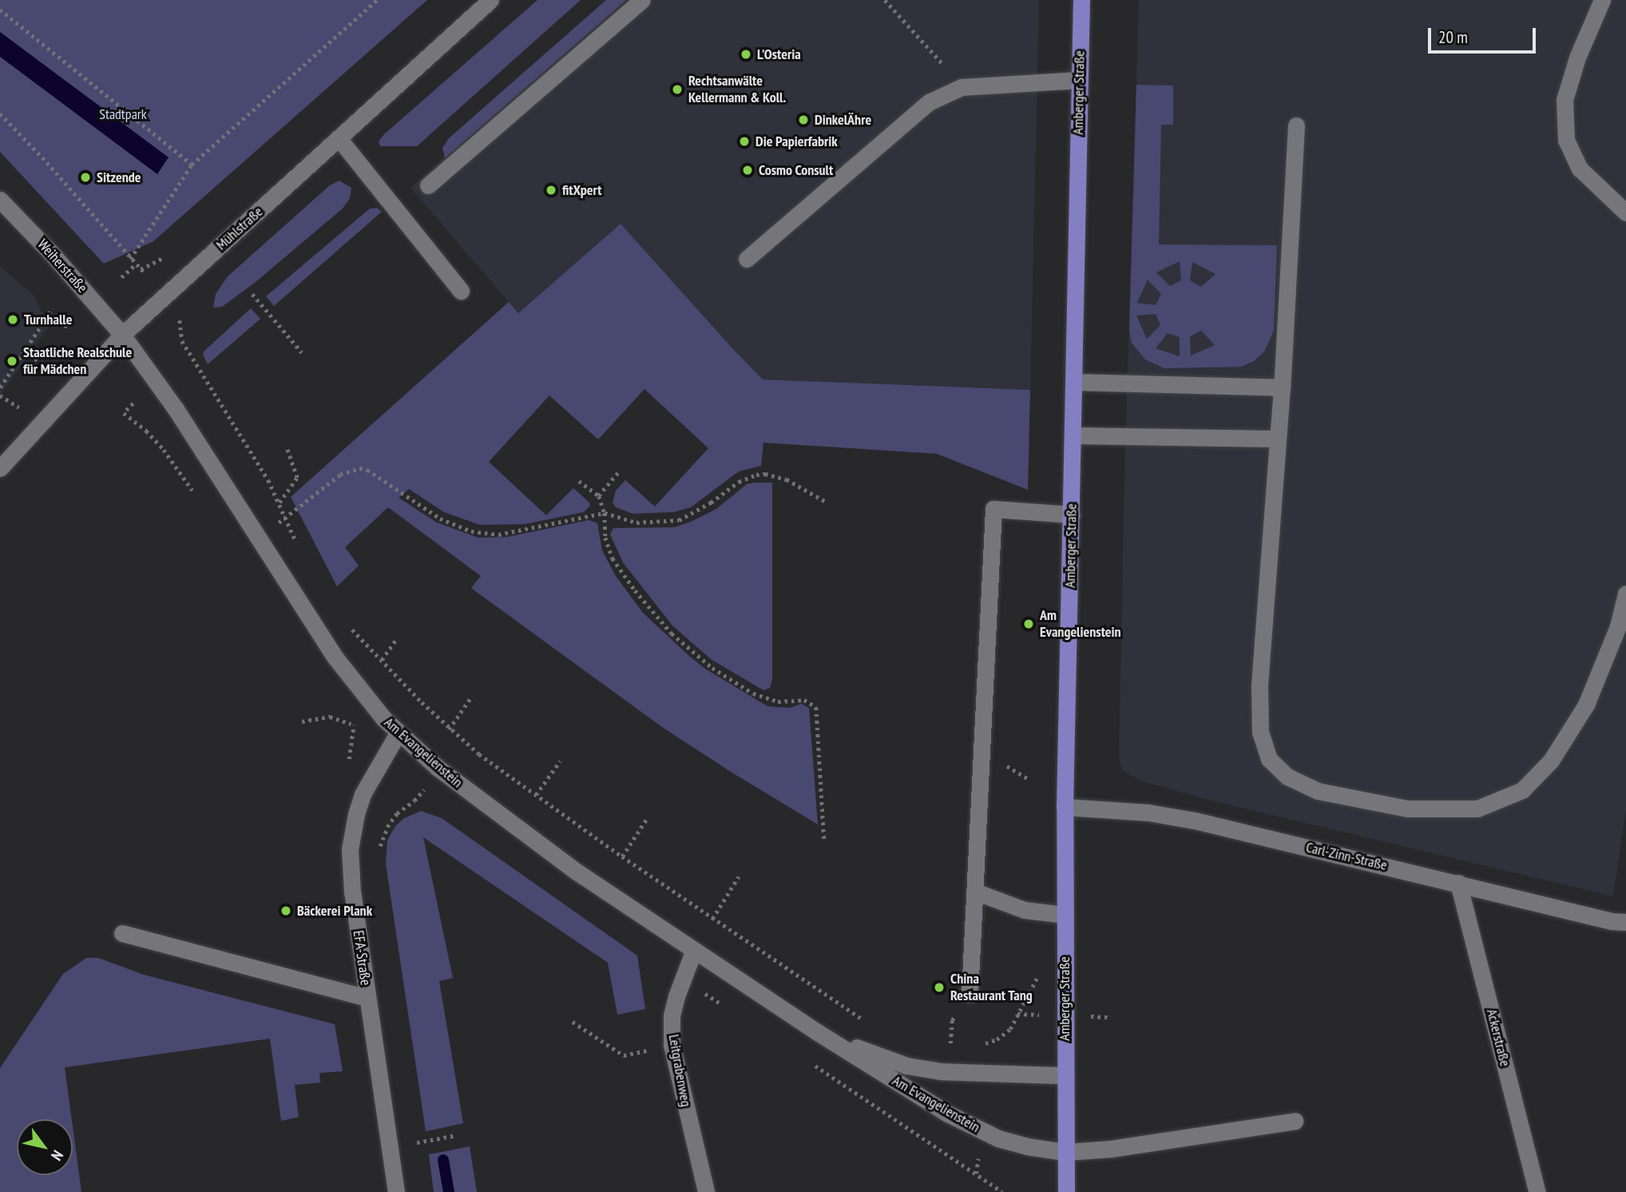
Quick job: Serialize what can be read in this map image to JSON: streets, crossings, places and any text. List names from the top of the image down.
{
  "streets": {
    "main road": ["Amberger Straße"],
    "street": [
      "Mühlstraße",
      "Weiherstraße",
      "Am Evangelienstein",
      "Carl-Zinn-Straße",
      "EFA-Straße",
      "Ackerstraße",
      "Leitgrabenweg"
    ]
  },
  "crossings": [
    ["Amberger Straße", "Am Evangelienstein"],
    ["Amberger Straße", "Carl-Zinn-Straße"],
    ["Mühlstraße", "Weiherstraße"],
    ["Mühlstraße", "Am Evangelienstein"],
    ["Weiherstraße", "Am Evangelienstein"],
    ["Am Evangelienstein", "EFA-Straße"],
    ["Am Evangelienstein", "Leitgrabenweg"],
    ["Carl-Zinn-Straße", "Ackerstraße"]
  ],
  "parks": ["Stadtpark"],
  "places": [
    "L'Osteria",
    "Rechtsanwälte Kellermann & Koll.",
    "DinkelÄhre",
    "Die Papierfabrik",
    "Cosmo Consult",
    "Sitzende",
    "fitXpert",
    "Turnhalle",
    "Staatliche Realschule für Mädchen",
    "Am Evangelienstein",
    "Bäckerei Plank",
    "China Restaurant Tang"
  ],
  "scale_bar": "20 m",
  "north": "bottom right"
}
